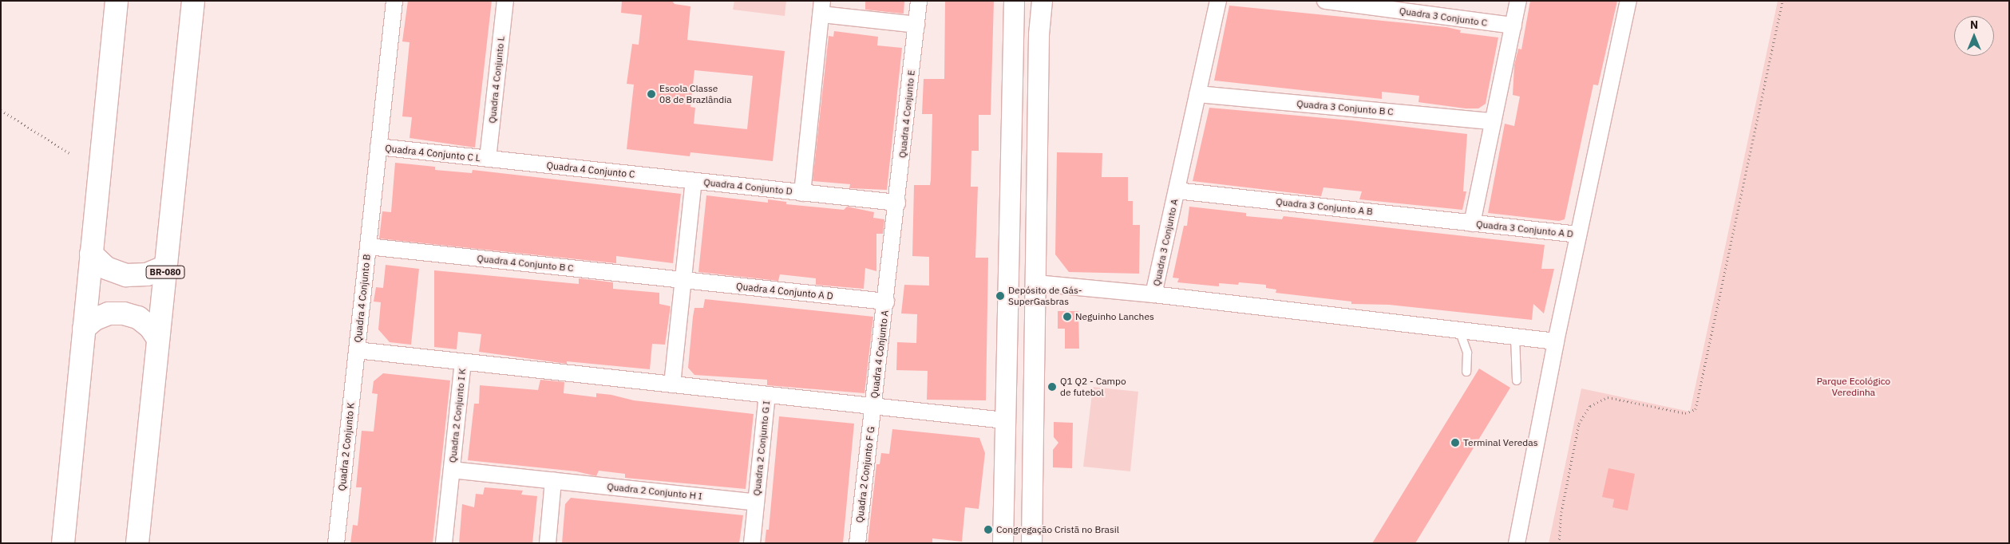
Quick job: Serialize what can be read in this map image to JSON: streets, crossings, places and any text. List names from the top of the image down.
{
  "streets": {
    "highway": ["BR-080"],
    "street": [
      "Quadra 3 Conjunto C",
      "Quadra 4 Conjunto L",
      "Quadra 3 Conjunto B C",
      "Quadra 4 Conjunto E",
      "Quadra 4 Conjunto C L",
      "Quadra 4 Conjunto C",
      "Quadra 4 Conjunto D",
      "Quadra 3 Conjunto A B",
      "Quadra 3 Conjunto A D",
      "Quadra 3 Conjunto A",
      "Quadra 4 Conjunto B C",
      "Quadra 4 Conjunto A D",
      "Quadra 4 Conjunto B",
      "Quadra 4 Conjunto A",
      "Quadra 2 Conjunto I K",
      "Quadra 2 Conjunto K",
      "Quadra 2 Conjunto G I",
      "Quadra 2 Conjunto F G",
      "Quadra 2 Conjunto H I"
    ]
  },
  "crossings": [
    ["Quadra 4 Conjunto L", "Quadra 4 Conjunto C L"],
    ["Quadra 4 Conjunto L", "Quadra 4 Conjunto C"],
    ["Quadra 3 Conjunto B C", "Quadra 3 Conjunto A"],
    ["Quadra 4 Conjunto E", "Quadra 4 Conjunto D"],
    ["Quadra 4 Conjunto C L", "Quadra 4 Conjunto C"],
    ["Quadra 4 Conjunto C", "Quadra 4 Conjunto D"],
    ["Quadra 3 Conjunto A B", "Quadra 3 Conjunto A D"],
    ["Quadra 3 Conjunto A B", "Quadra 3 Conjunto A"],
    ["Quadra 4 Conjunto B C", "Quadra 4 Conjunto A D"],
    ["Quadra 4 Conjunto B C", "Quadra 4 Conjunto B"],
    ["Quadra 4 Conjunto A D", "Quadra 4 Conjunto A"],
    ["Quadra 4 Conjunto B", "Quadra 2 Conjunto K"],
    ["Quadra 4 Conjunto A", "Quadra 2 Conjunto F G"],
    ["Quadra 2 Conjunto I K", "Quadra 2 Conjunto H I"],
    ["Quadra 2 Conjunto G I", "Quadra 2 Conjunto H I"]
  ],
  "parks": ["Parque Ecológico Veredinha"],
  "places": [
    "Escola Classe 08 de Brazlândia",
    "Depósito de Gás- SuperGasbras",
    "Neguinho Lanches",
    "Q1 Q2 - Campo de futebol",
    "Terminal Veredas",
    "Congregação Cristã no Brasil"
  ],
  "north": "top"
}
